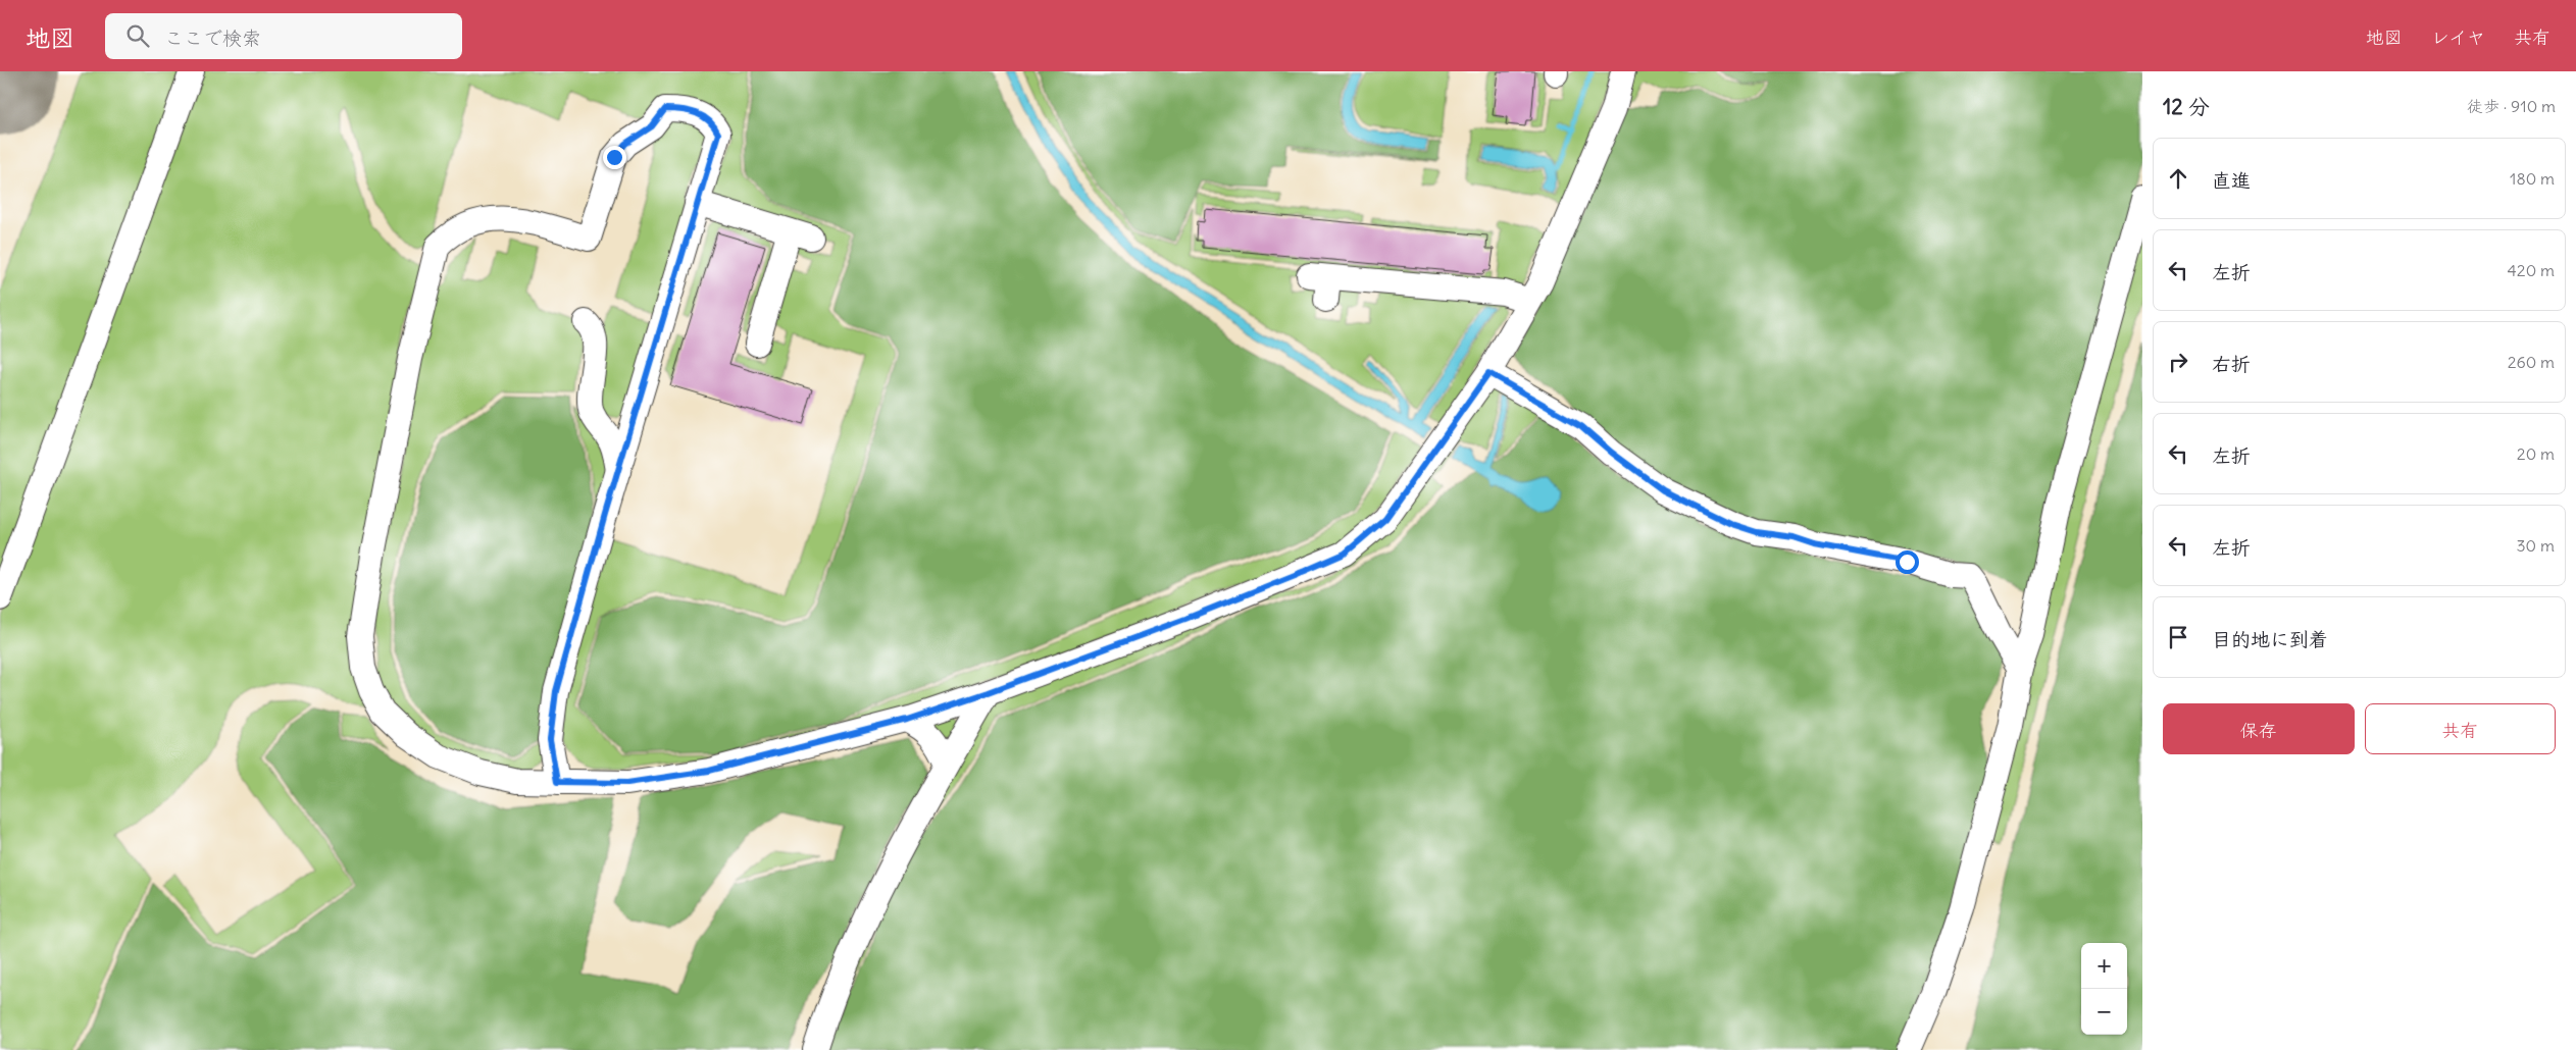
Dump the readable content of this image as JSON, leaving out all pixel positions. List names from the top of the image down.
{
  "page": {
    "header": "地図",
    "search": "ここで検索",
    "nav": ["地図", "レイヤ", "共有"],
    "heading": ["12 分", "徒歩 · 910 m"],
    "list": [
      ["直進", "180 m"],
      ["左折", "420 m"],
      ["右折", "260 m"],
      ["左折", "20 m"],
      ["左折", "30 m"],
      "目的地に到着"
    ],
    "buttons": ["保存", "共有"],
    "map_buttons": ["+", "−"]
  }
}
